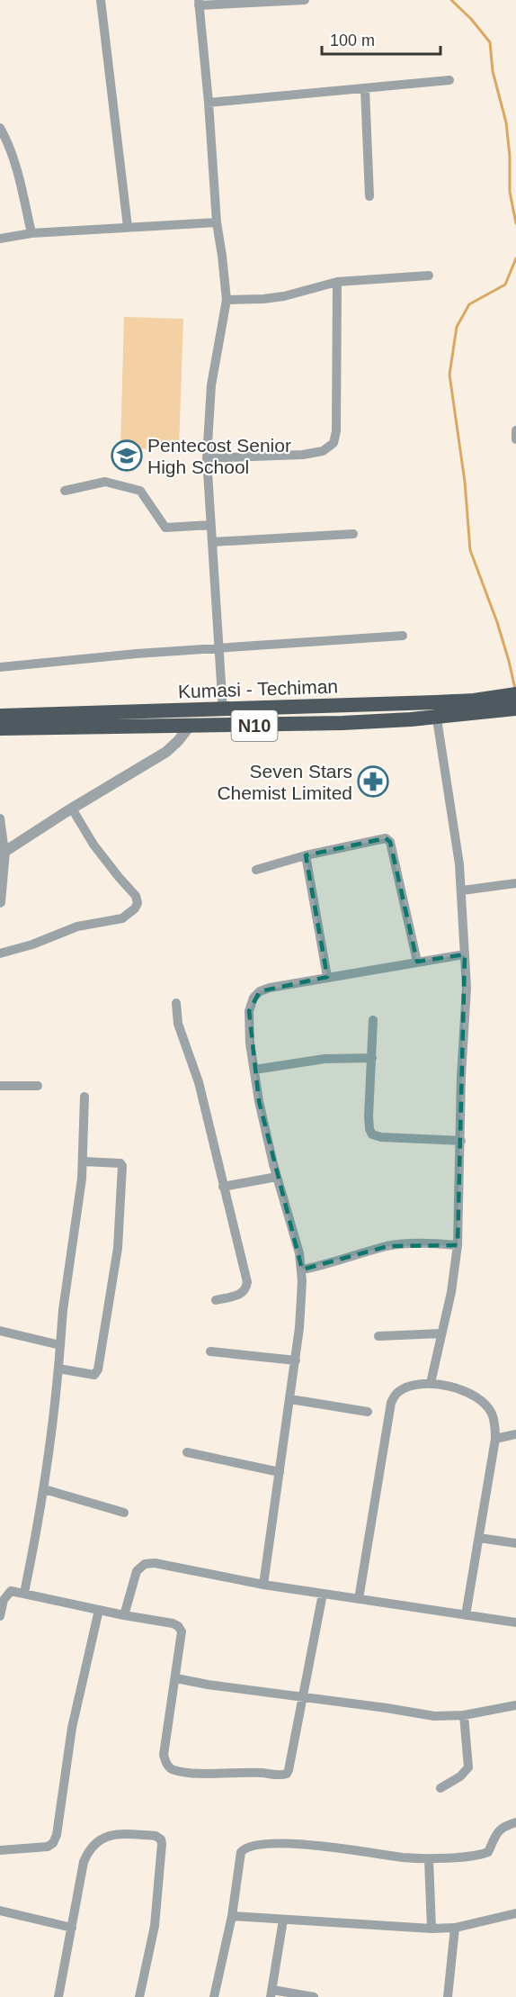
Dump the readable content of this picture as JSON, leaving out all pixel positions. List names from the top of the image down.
{
  "streets": {
    "highway": ["Kumasi - Techiman", "N10"]
  },
  "crossings": [
    ["Kumasi - Techiman", "N10"]
  ],
  "places": {
    "school or university": ["Pentecost Senior High School"],
    "pharmacy": ["Seven Stars Chemist Limited"]
  },
  "scale_bar": "100 m"
}
